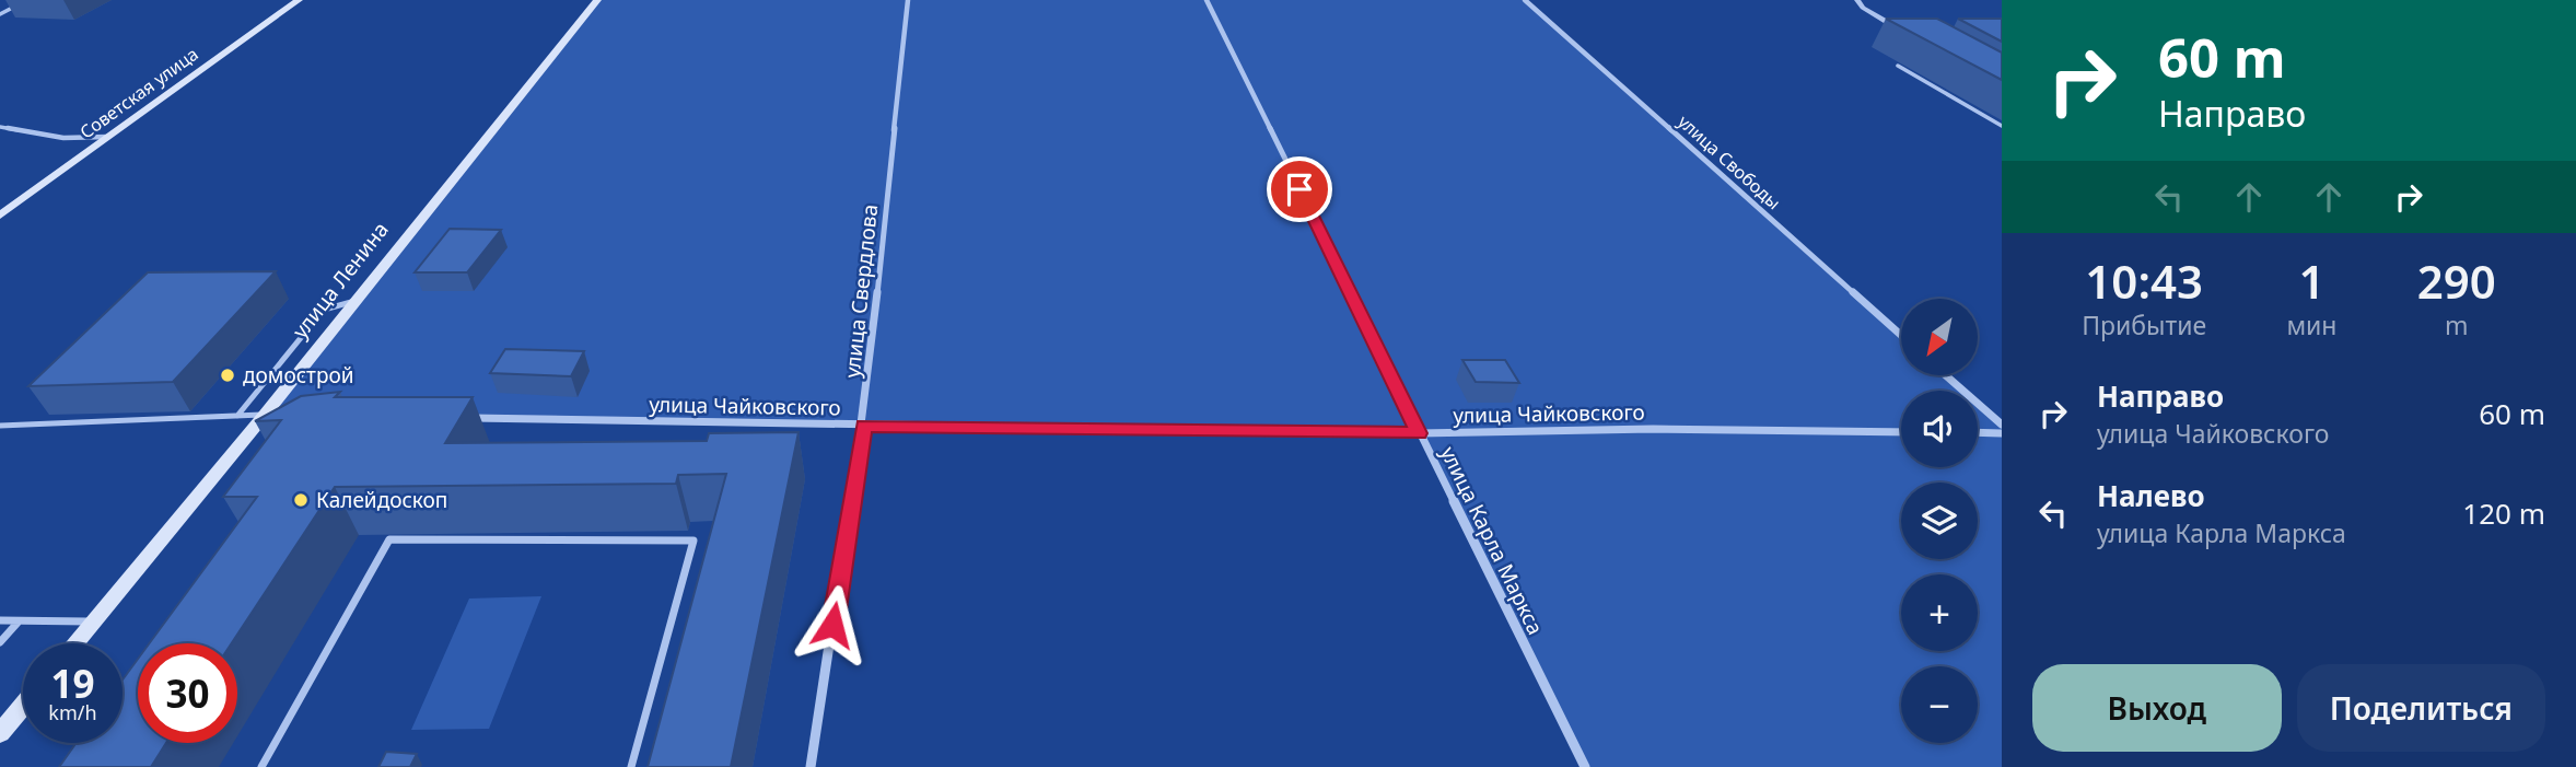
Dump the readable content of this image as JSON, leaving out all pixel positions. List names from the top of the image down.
{
  "streets": {
    "main road": ["Советская улица", "улица Ленина"],
    "street": [
      "улица Свободы",
      "улица Свердлова",
      "улица Чайковского",
      "улица Карла Маркса"
    ]
  },
  "crossings": [
    ["улица Свердлова", "улица Чайковского"],
    ["улица Чайковского", "улица Карла Маркса"]
  ],
  "places": ["домострой", "Калейдоскоп"],
  "north": "bottom left",
  "page": {
    "turn": ["60 m", "Направо"],
    "eta": [
      "10:43",
      "Прибытие",
      "1",
      "мин",
      "290",
      "m"
    ],
    "map_buttons": ["+", "−"],
    "list": [
      {
        "name": "Направо",
        "note": "улица Чайковского",
        "value": "60 m"
      },
      {
        "name": "Налево",
        "note": "улица Карла Маркса",
        "value": "120 m"
      }
    ],
    "speed": "19 km/h",
    "limit": "30",
    "buttons": ["Выход", "Поделиться"]
  }
}
